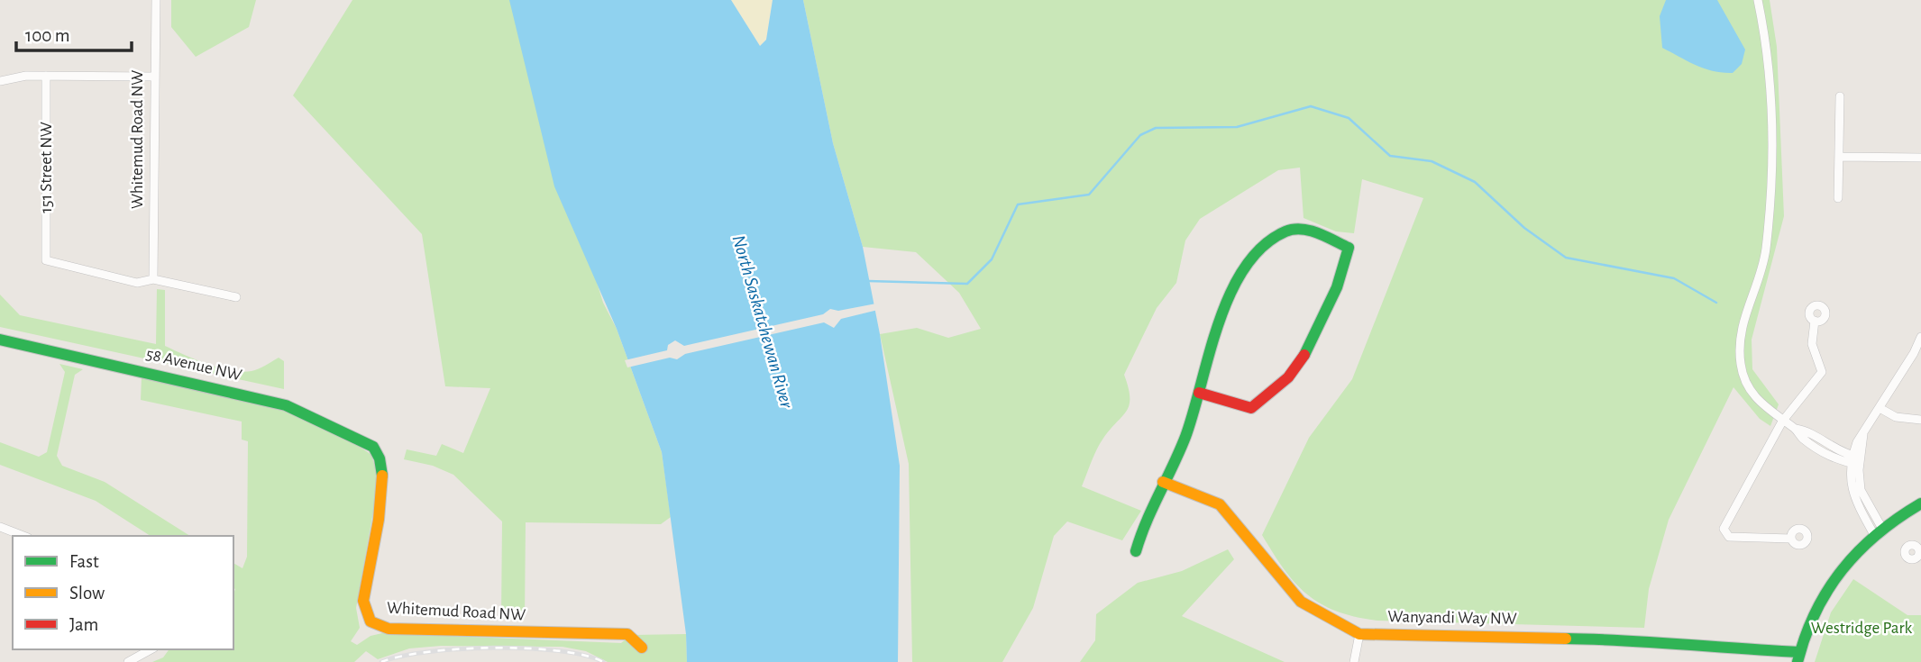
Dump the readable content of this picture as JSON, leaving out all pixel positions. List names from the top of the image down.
{
  "streets": {
    "street": [
      "Whitemud Road NW",
      "151 Street NW",
      "58 Avenue NW",
      "Wanyandi Way NW"
    ]
  },
  "crossings": [
    ["Whitemud Road NW", "151 Street NW"],
    ["Whitemud Road NW", "58 Avenue NW"]
  ],
  "water": ["North Saskatchewan River"],
  "parks": ["Westridge Park"],
  "legend": ["Fast", "Slow", "Jam"],
  "scale_bar": "100 m"
}
